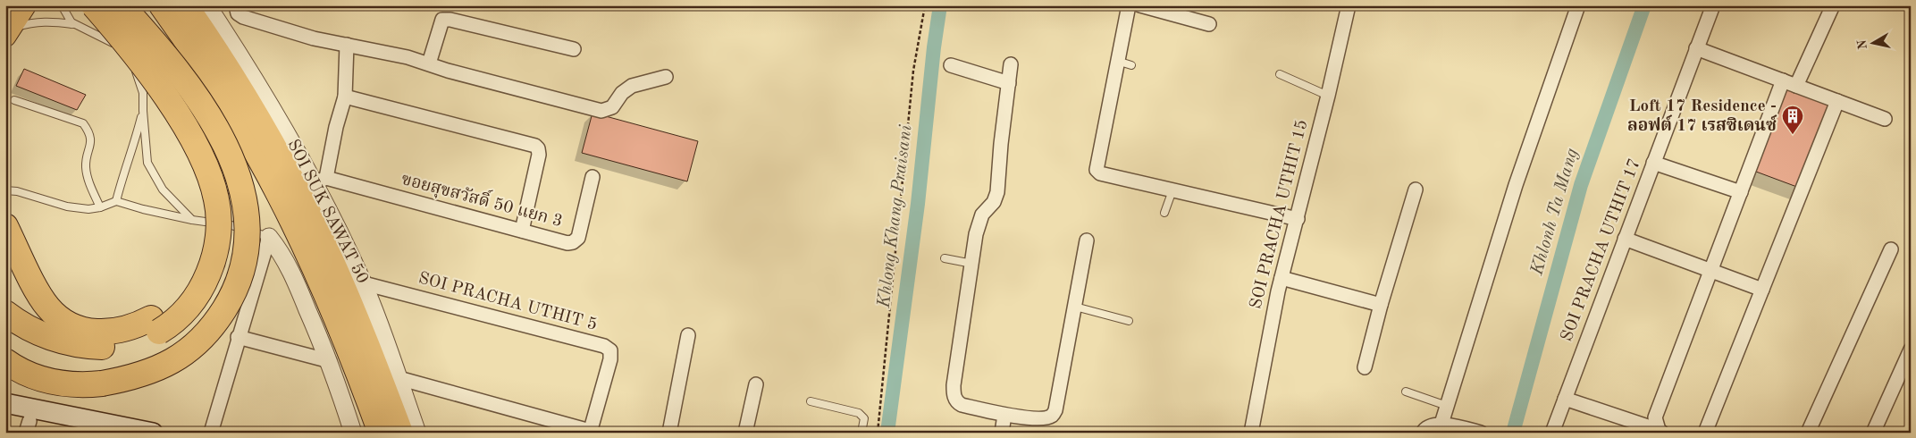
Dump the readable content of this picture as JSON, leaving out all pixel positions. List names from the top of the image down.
{
  "streets": {
    "street": [
      "ฃอยสุขสวัสดิ์ 50 แยก 3",
      "SOI SUK SAWAT 50",
      "SOI PRACHA UTHIT 15",
      "SOI PRACHA UTHIT 17",
      "SOI PRACHA UTHIT 5"
    ]
  },
  "crossings": [
    ["ฃอยสุขสวัสดิ์ 50 แยก 3", "SOI SUK SAWAT 50"],
    ["SOI SUK SAWAT 50", "SOI PRACHA UTHIT 5"]
  ],
  "water": ["Khlonh Ta Mang", "Khlong Khang Praisani"],
  "places": {
    "building": ["Loft 17 Residence - ลอฟต์ 17 เรสซิเดนซ์"]
  },
  "north": "left"
}
